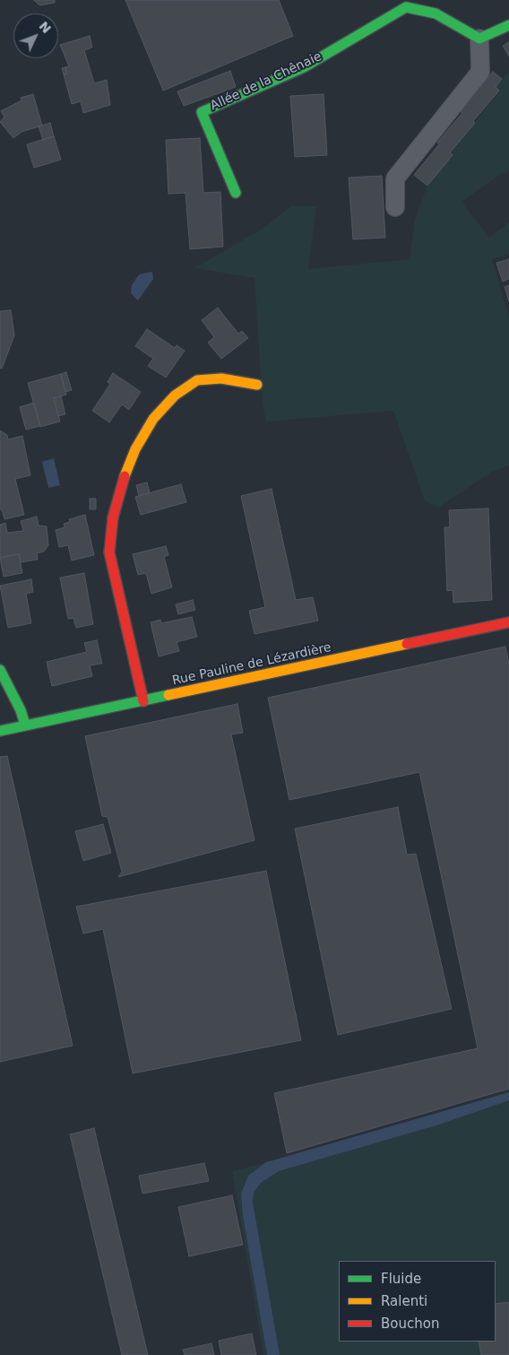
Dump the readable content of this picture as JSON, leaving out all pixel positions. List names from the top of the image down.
{
  "streets": {
    "street": ["Allée de la Chênaie", "Rue Pauline de Lézardière"]
  },
  "legend": ["Fluide", "Ralenti", "Bouchon"],
  "north": "top right"
}
